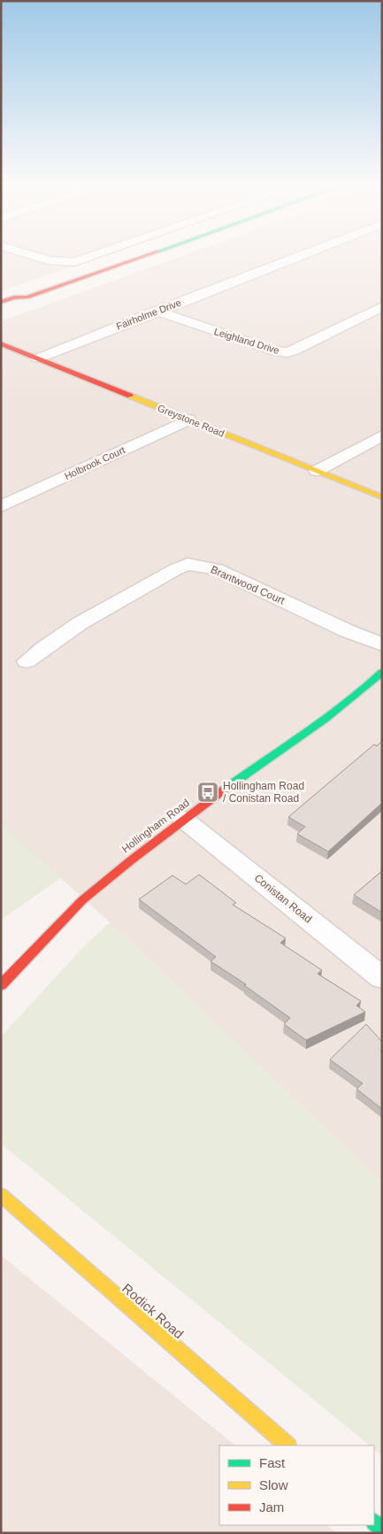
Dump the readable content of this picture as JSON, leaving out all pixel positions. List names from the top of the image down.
{
  "streets": {
    "street": [
      "Fairholme Drive",
      "Leighland Drive",
      "Greystone Road",
      "Holbrook Court",
      "Brantwood Court",
      "Hollingham Road",
      "Conistan Road",
      "Rodick Road"
    ]
  },
  "crossings": [
    ["Fairholme Drive", "Leighland Drive"],
    ["Fairholme Drive", "Greystone Road"],
    ["Greystone Road", "Holbrook Court"],
    ["Hollingham Road", "Conistan Road"]
  ],
  "places": {
    "bus stop": ["Hollingham Road / Conistan Road"]
  },
  "legend": ["Fast", "Slow", "Jam"]
}
